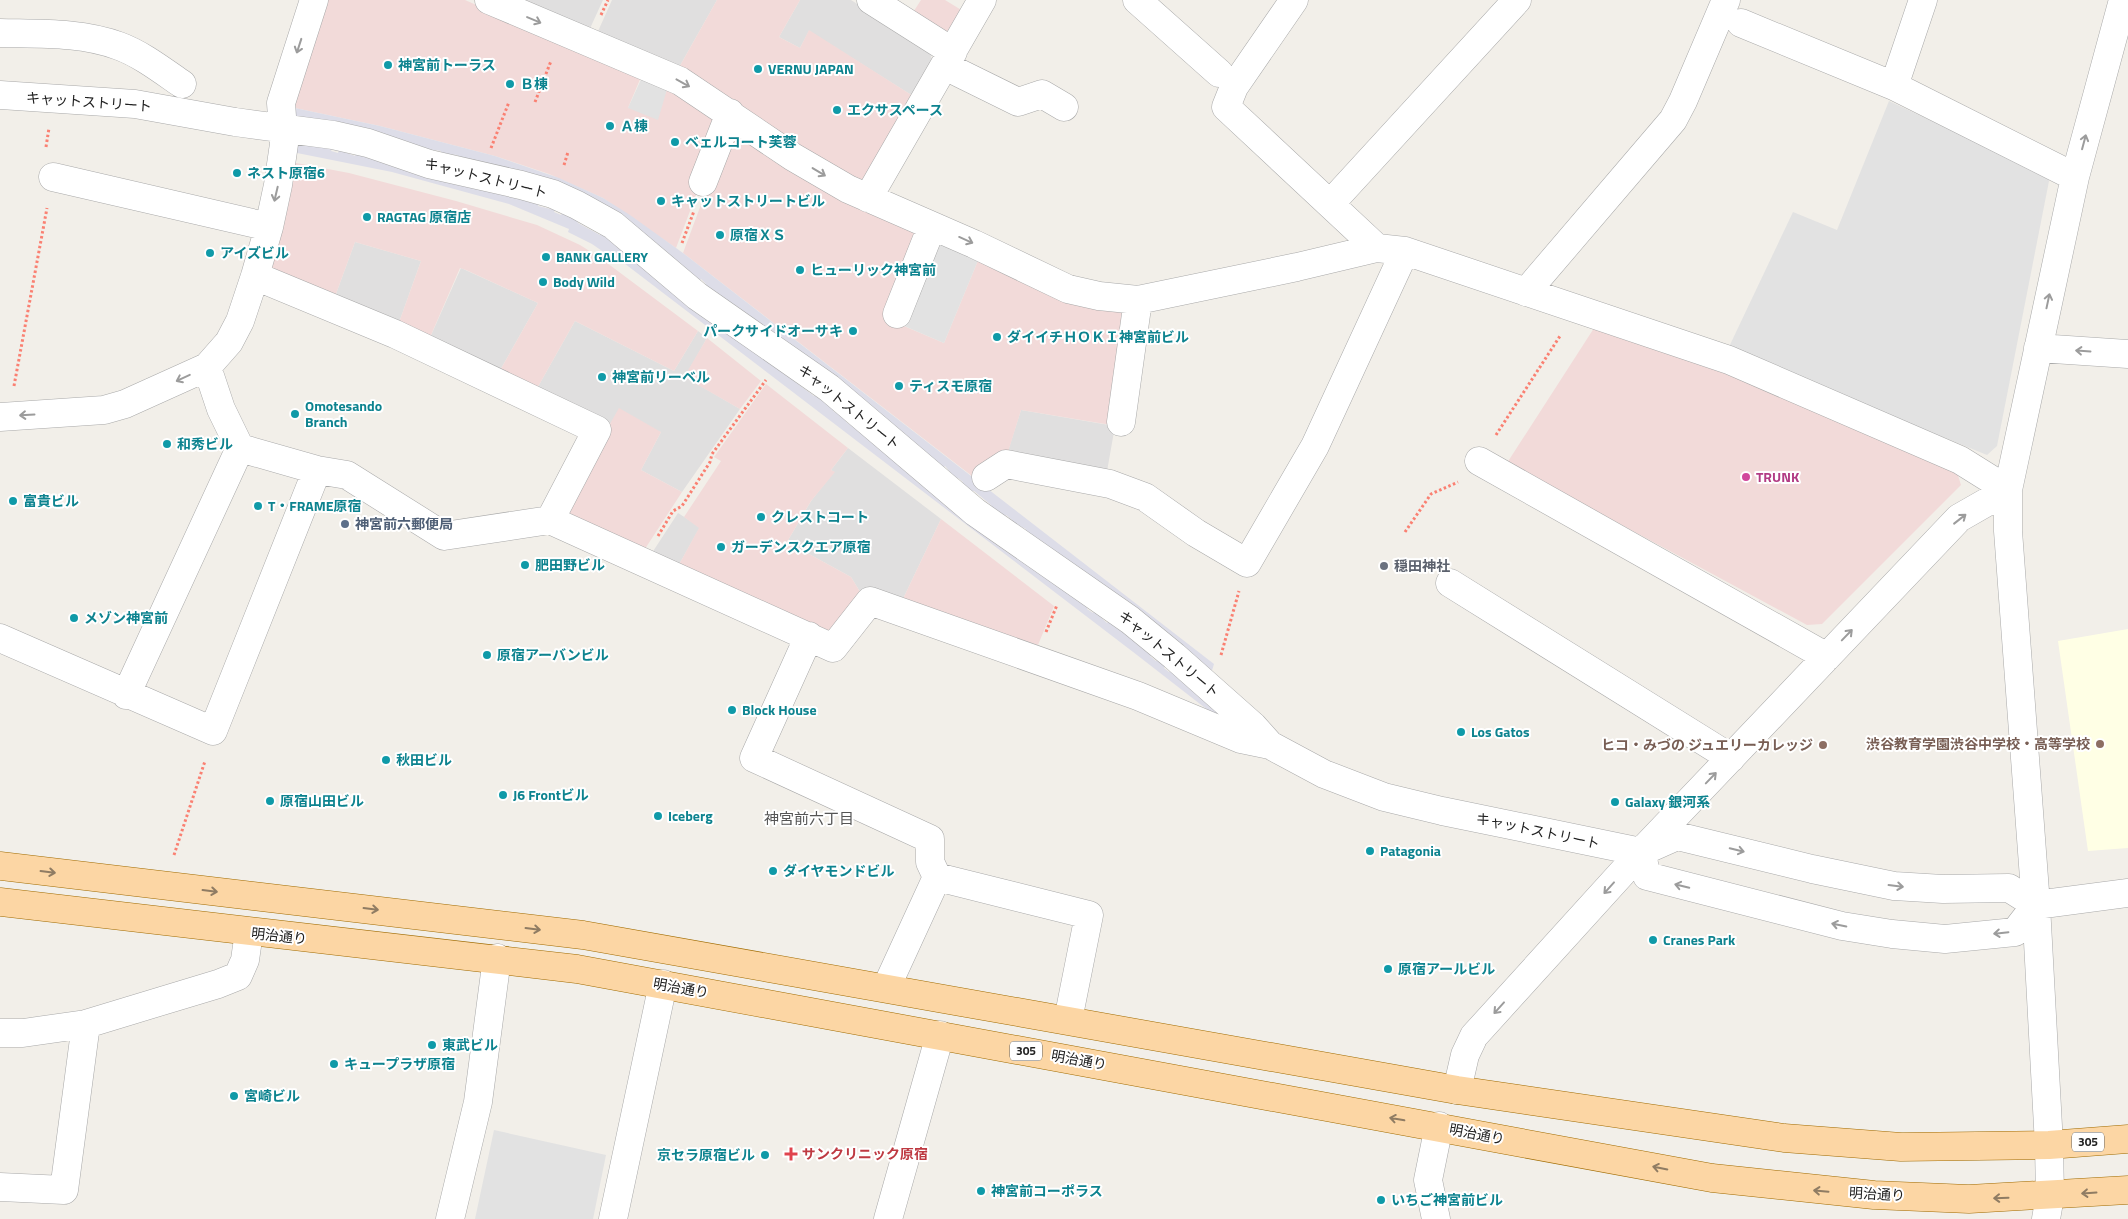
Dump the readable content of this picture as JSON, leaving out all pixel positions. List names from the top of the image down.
{
  "streets": {
    "main road": ["明治通り", "305"],
    "street": ["キャットストリート"]
  },
  "districts": ["神宮前六丁目"],
  "places": {
    "other": [
      "神宮前トーラス",
      "VERNU JAPAN",
      "Ｂ棟",
      "エクサスペース",
      "Ａ棟",
      "ベェルコート芙蓉",
      "ネスト原宿6",
      "キャットストリートビル",
      "RAGTAG 原宿店",
      "原宿ＸＳ",
      "アイズビル",
      "BANK GALLERY",
      "ヒューリック神宮前",
      "Body Wild",
      "パークサイドオーサキ",
      "ダイイチＨＯＫＩ神宮前ビル",
      "神宮前リーベル",
      "ティスモ原宿",
      "Omotesando Branch",
      "和秀ビル",
      "TRUNK",
      "富貴ビル",
      "T・FRAME原宿",
      "クレストコート",
      "神宮前六郵便局",
      "ガーデンスクエア原宿",
      "肥田野ビル",
      "穏田神社",
      "メゾン神宮前",
      "原宿アーバンビル",
      "Block House",
      "Los Gatos",
      "渋谷教育学園渋谷中学校・高等学校",
      "ヒコ・みづの ジュエリーカレッジ",
      "秋田ビル",
      "J6 Frontビル",
      "原宿山田ビル",
      "Galaxy 銀河系",
      "Iceberg",
      "Patagonia",
      "ダイヤモンドビル",
      "Cranes Park",
      "原宿アールビル",
      "東武ビル",
      "キュープラザ原宿",
      "宮崎ビル",
      "京セラ原宿ビル",
      "神宮前コーポラス",
      "いちご神宮前ビル"
    ],
    "health": ["サンクリニック原宿"]
  }
}
